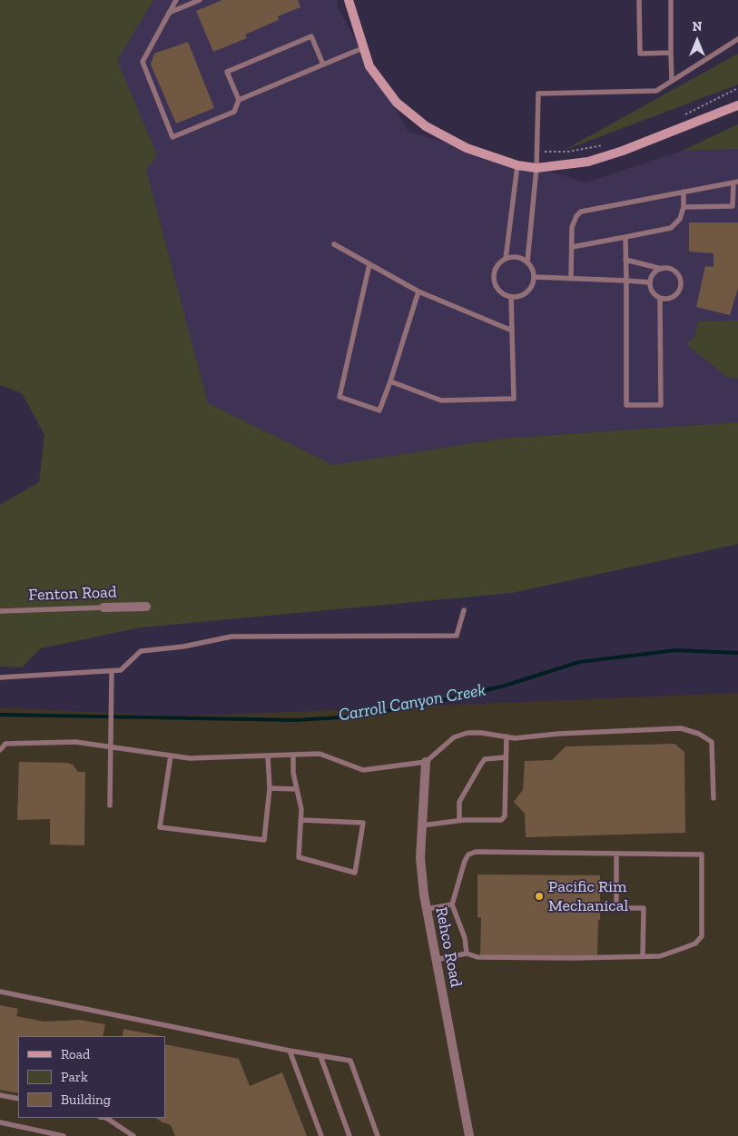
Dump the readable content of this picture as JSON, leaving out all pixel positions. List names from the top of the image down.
{
  "streets": {
    "street": ["Fenton Road", "Rehco Road"]
  },
  "water": ["Carroll Canyon Creek"],
  "places": ["Pacific Rim Mechanical"],
  "legend": ["Road", "Park", "Building"],
  "north": "top"
}
